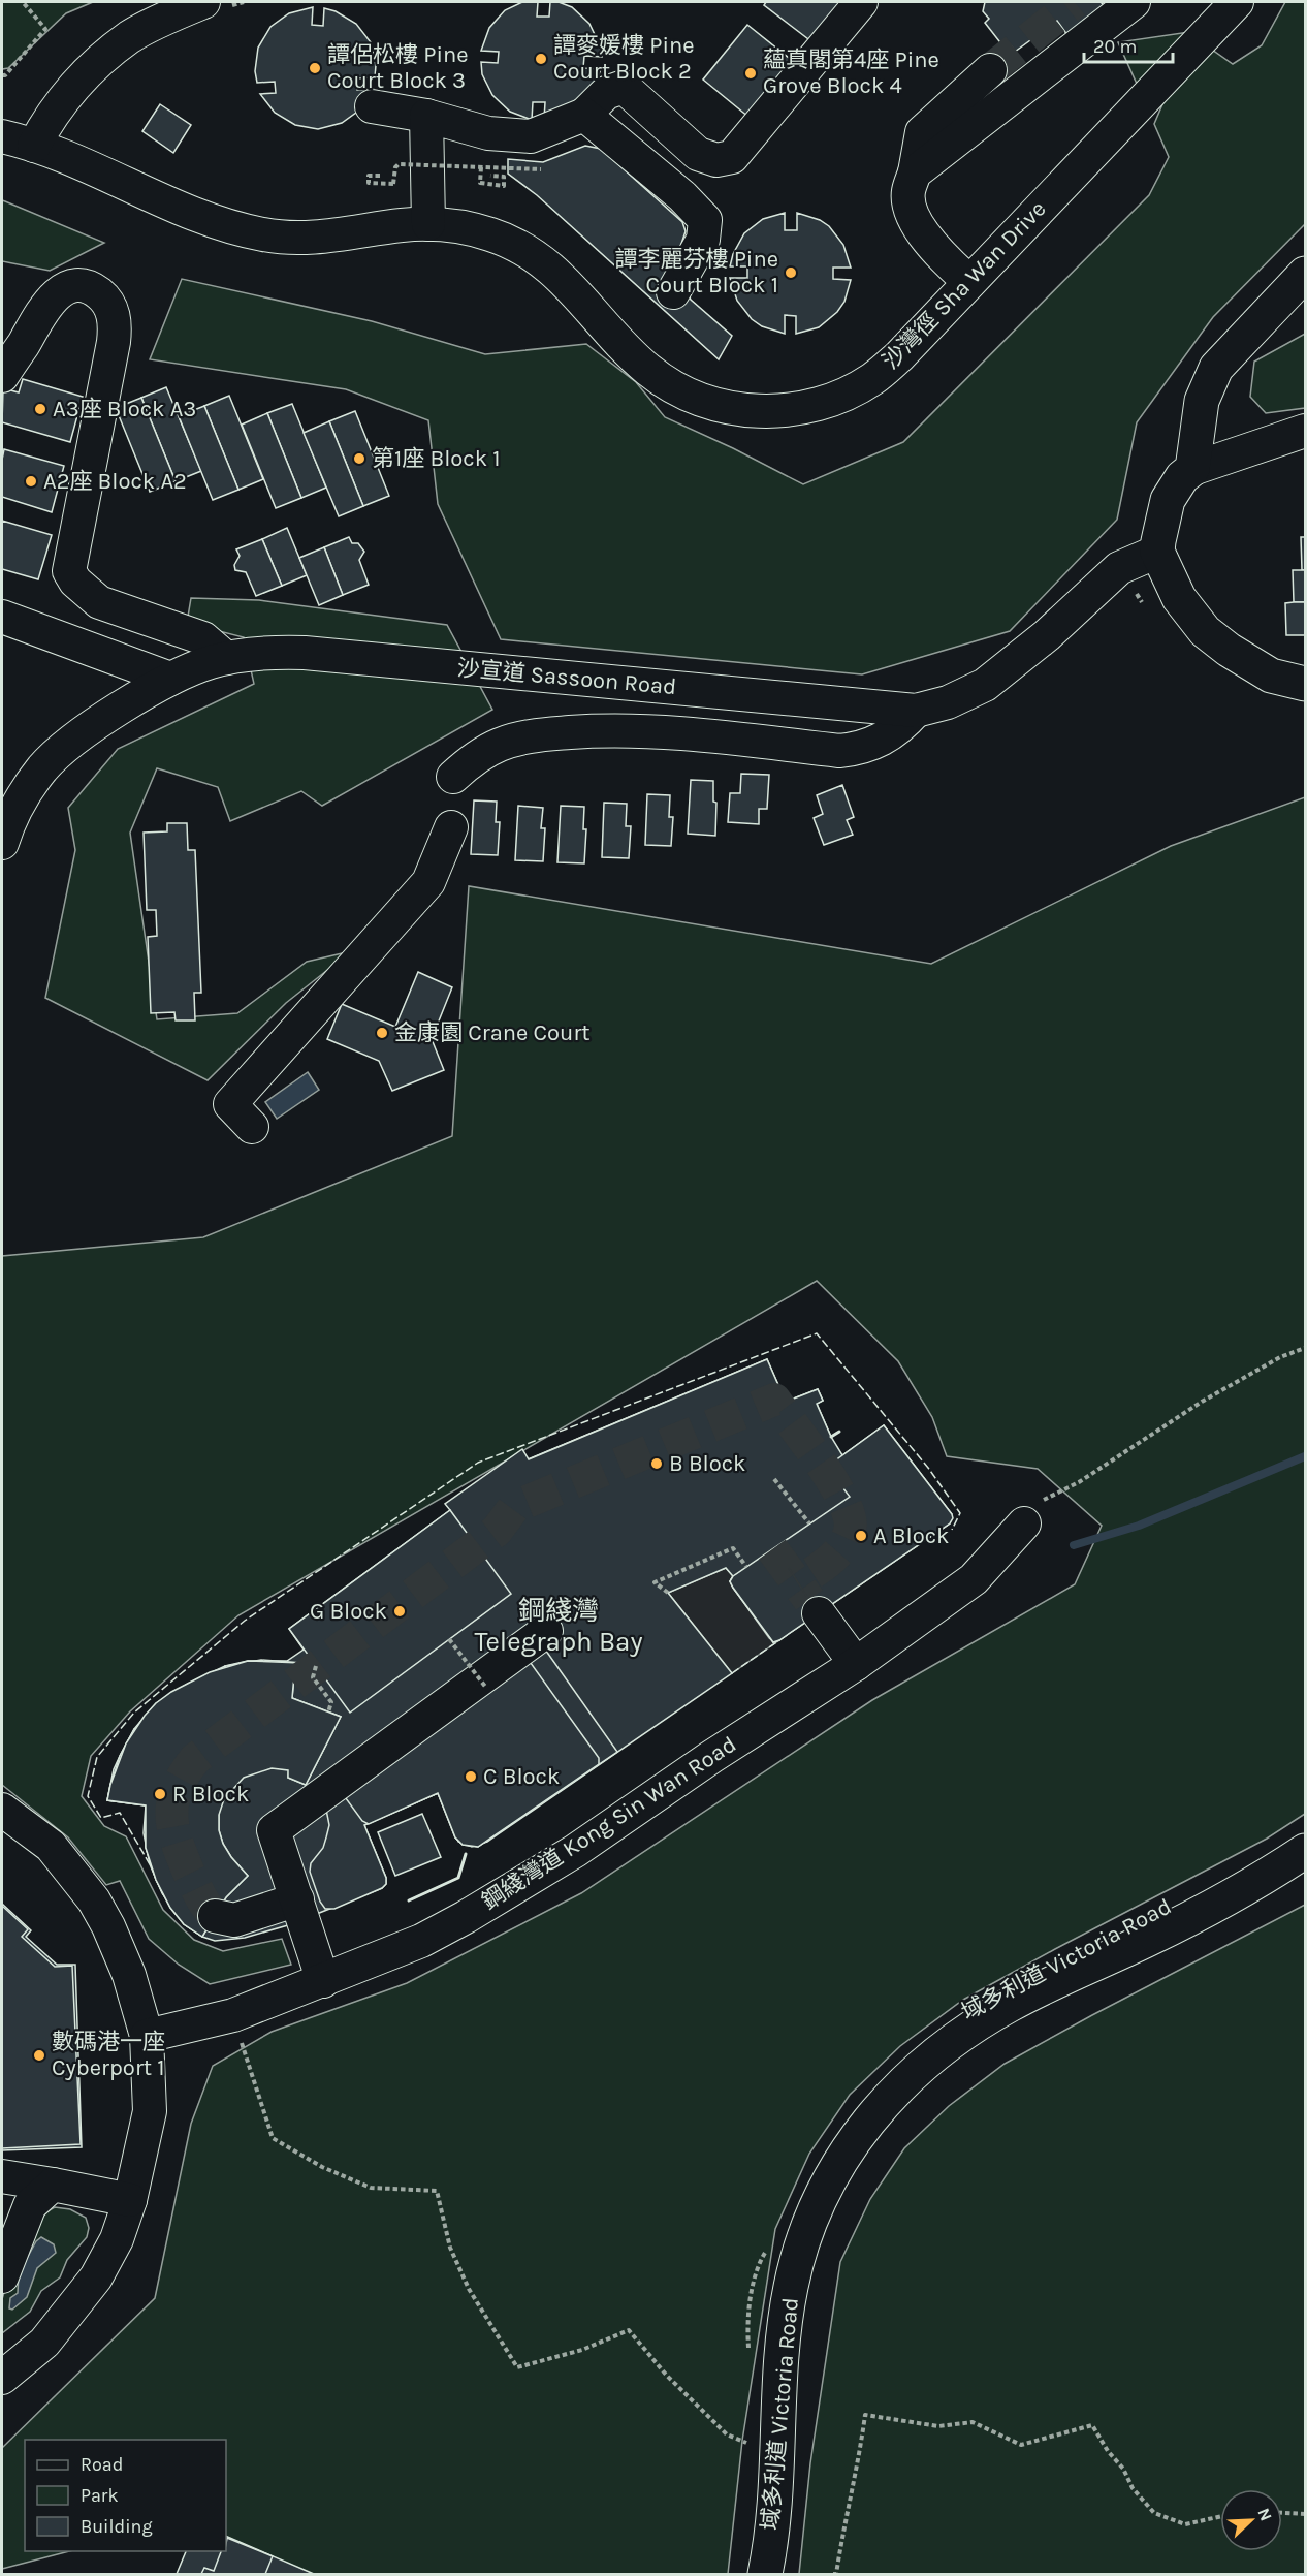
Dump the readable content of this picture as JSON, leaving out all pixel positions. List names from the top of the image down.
{
  "streets": {
    "main road": ["域多利道 Victoria Road"],
    "street": ["沙灣徑 Sha Wan Drive", "沙宣道 Sassoon Road", "鋼綫灣道 Kong Sin Wan Road"]
  },
  "districts": ["鋼綫灣 Telegraph Bay"],
  "places": [
    "譚麥媛樓 Pine Court Block 2",
    "譚侶松樓 Pine Court Block 3",
    "蘊真閣第4座 Pine Grove Block 4",
    "譚李麗芬樓 Pine Court Block 1",
    "A3座 Block A3",
    "第1座 Block 1",
    "A2座 Block A2",
    "金康園 Crane Court",
    "B Block",
    "A Block",
    "G Block",
    "C Block",
    "R Block",
    "數碼港一座 Cyberport 1"
  ],
  "legend": ["Road", "Park", "Building"],
  "scale_bar": "20 m",
  "north": "top right"
}
